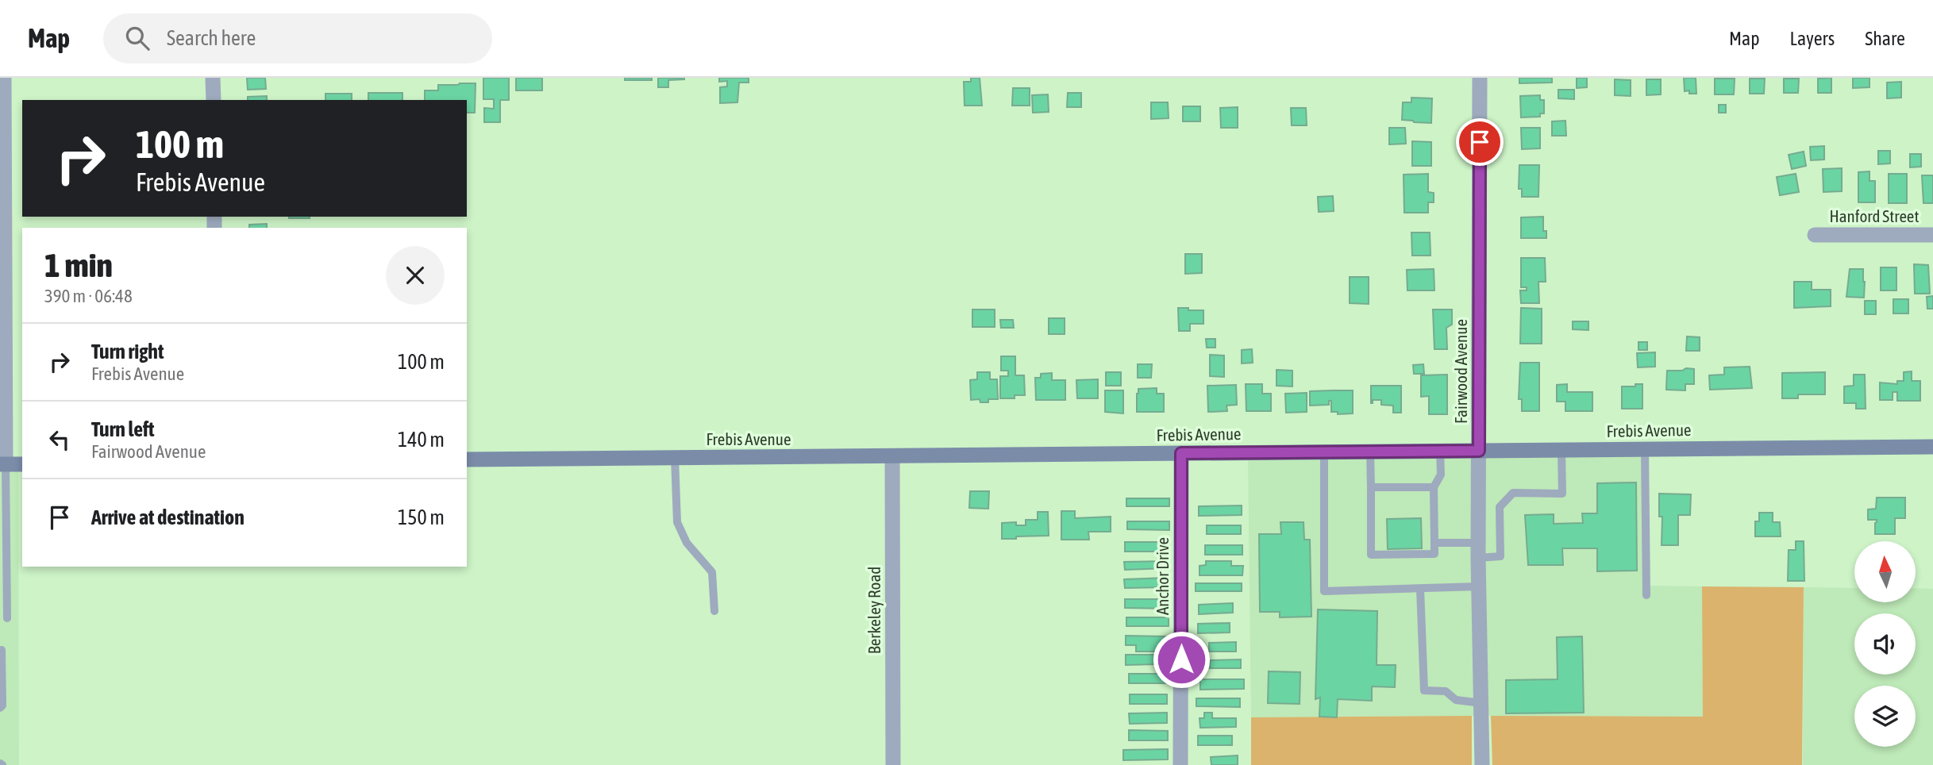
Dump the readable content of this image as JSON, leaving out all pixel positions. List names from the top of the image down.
{
  "streets": {
    "main road": ["Frebis Avenue"],
    "street": [
      "Hanford Street",
      "Fairwood Avenue",
      "Anchor Drive",
      "Berkeley Road"
    ]
  },
  "crossings": [
    ["Fairwood Avenue", "Frebis Avenue"],
    ["Frebis Avenue", "Anchor Drive"],
    ["Frebis Avenue", "Berkeley Road"]
  ],
  "north": "top",
  "page": {
    "header": "Map",
    "search": "Search here",
    "nav": ["Map", "Layers", "Share"],
    "turn": ["100 m", "Frebis Avenue"],
    "heading": ["1 min", "390 m · 06:48"],
    "list": [
      {
        "name": "Turn right",
        "note": "Frebis Avenue",
        "value": "100 m"
      },
      {
        "name": "Turn left",
        "note": "Fairwood Avenue",
        "value": "140 m"
      },
      {
        "name": "Arrive at destination",
        "value": "150 m"
      }
    ]
  }
}
